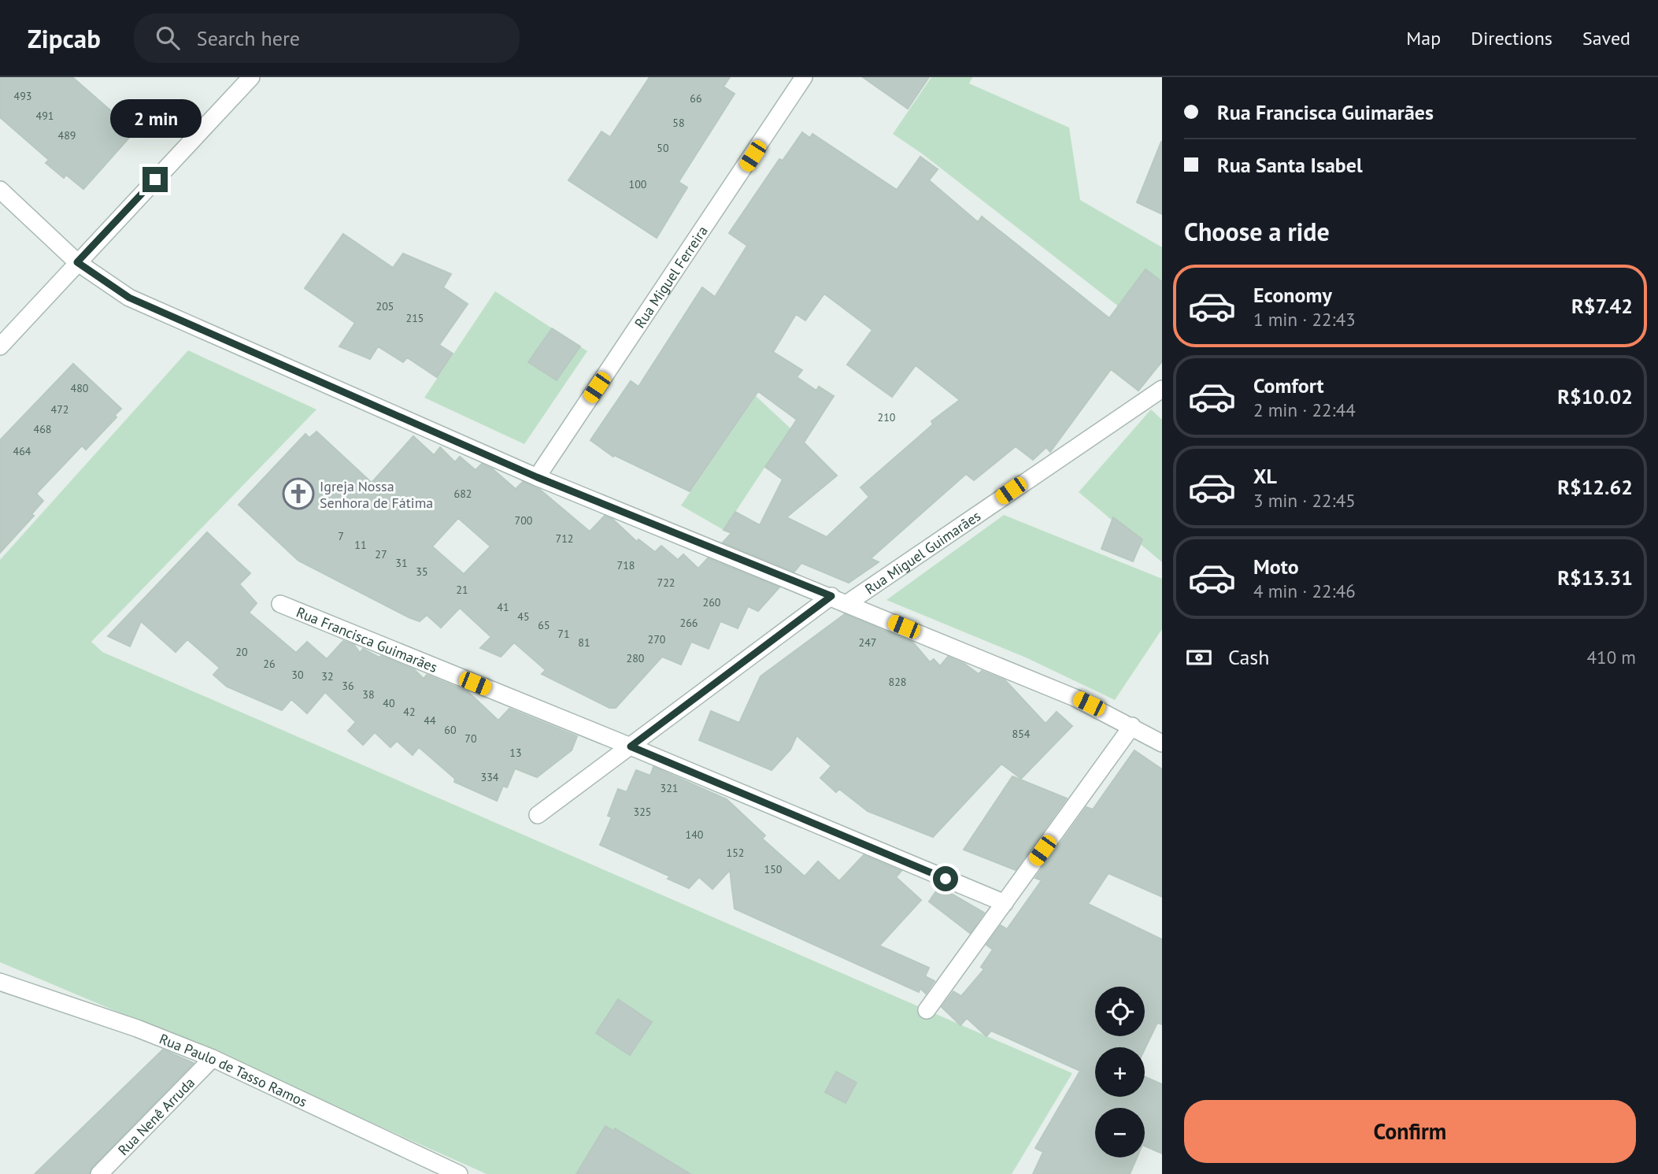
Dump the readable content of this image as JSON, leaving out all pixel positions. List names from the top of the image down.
{
  "streets": {
    "street": [
      "Rua Miguel Ferreira",
      "Rua Miguel Guimarães",
      "Rua Francisca Guimarães",
      "Rua Paulo de Tasso Ramos",
      "Rua Nenê Arruda"
    ]
  },
  "crossings": [
    ["Rua Miguel Guimarães", "Rua Francisca Guimarães"],
    ["Rua Paulo de Tasso Ramos", "Rua Nenê Arruda"]
  ],
  "places": {
    "church": ["Igreja Nossa Senhora de Fátima"]
  },
  "house_numbers": [
    "493",
    "66",
    "491",
    "58",
    "489",
    "50",
    "100",
    "205",
    "215",
    "480",
    "472",
    "210",
    "468",
    "464",
    "682",
    "700",
    "7",
    "712",
    "11",
    "27",
    "31",
    "718",
    "35",
    "722",
    "21",
    "260",
    "41",
    "45",
    "266",
    "65",
    "71",
    "270",
    "81",
    "247",
    "20",
    "280",
    "26",
    "30",
    "32",
    "828",
    "36",
    "38",
    "40",
    "42",
    "44",
    "60",
    "854",
    "70",
    "13",
    "334",
    "321",
    "325",
    "140",
    "152",
    "150"
  ],
  "page": {
    "header": "Zipcab",
    "search": "Search here",
    "nav": ["Map", "Directions", "Saved"],
    "banner": ["Rua Francisca Guimarães", "Rua Santa Isabel"],
    "bubble": "2 min",
    "heading": "Choose a ride",
    "list": [
      {
        "name": "Economy",
        "note": "1 min · 22:43",
        "value": "R$7.42"
      },
      {
        "name": "Comfort",
        "note": "2 min · 22:44",
        "value": "R$10.02"
      },
      {
        "name": "XL",
        "note": "3 min · 22:45",
        "value": "R$12.62"
      },
      {
        "name": "Moto",
        "note": "4 min · 22:46",
        "value": "R$13.31"
      }
    ],
    "pay": ["Cash", "410 m"],
    "map_buttons": ["+", "−"],
    "buttons": "Confirm"
  }
}
